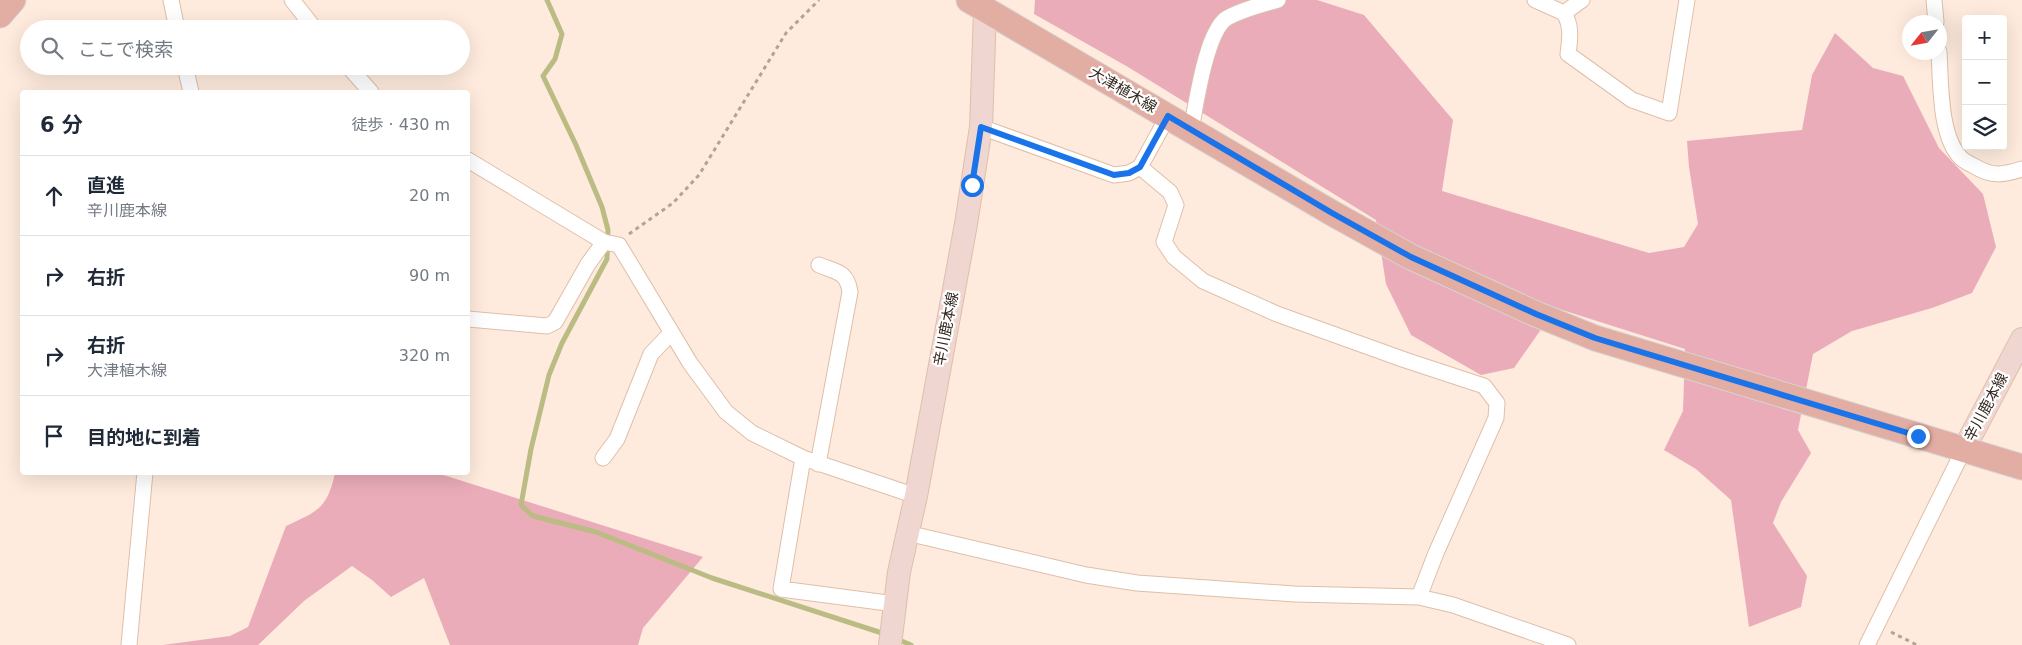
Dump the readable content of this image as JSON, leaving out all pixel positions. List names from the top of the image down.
{
  "streets": {
    "main road": ["大津植木線", "辛川鹿本線"]
  },
  "crossings": [
    ["大津植木線", "辛川鹿本線"]
  ],
  "north": "bottom left",
  "page": {
    "map_buttons": ["+", "−"],
    "search": "ここで検索",
    "heading": ["6 分", "徒歩 · 430 m"],
    "list": [
      ["直進", "辛川鹿本線", "20 m"],
      ["右折", "90 m"],
      ["右折", "大津植木線", "320 m"],
      "目的地に到着"
    ]
  }
}
